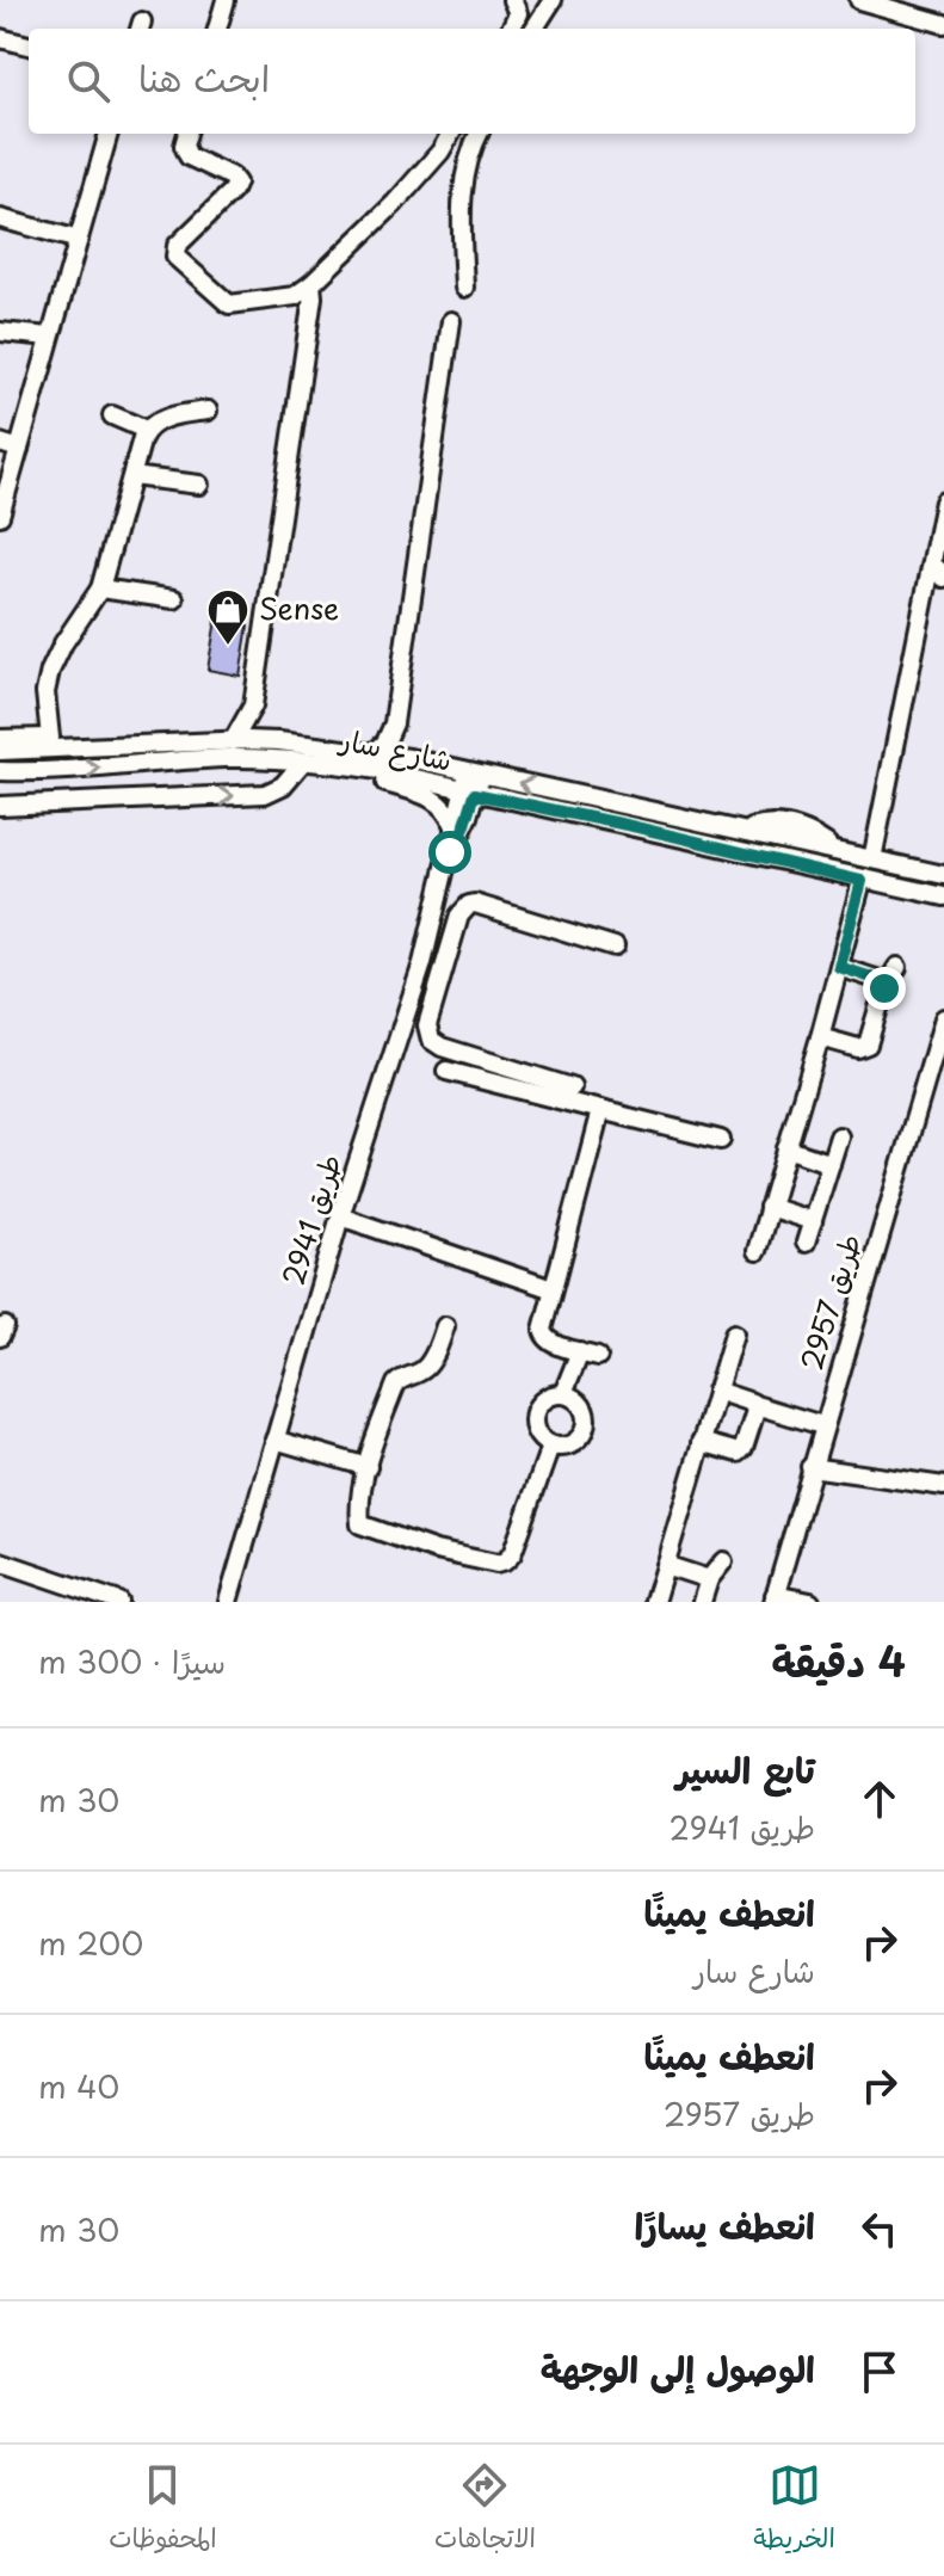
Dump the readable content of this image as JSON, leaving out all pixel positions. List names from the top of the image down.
{
  "streets": {
    "street": ["شارع سار", "طريق 2941", "طريق 2957"]
  },
  "crossings": [
    ["شارع سار", "طريق 2941"]
  ],
  "places": {
    "shop": ["Sense"]
  },
  "page": {
    "search": "ابحث هنا",
    "heading": ["4 دقيقة", "سيرًا · 300 m"],
    "list": [
      ["تابع السير", "طريق 2941", "30 m"],
      ["انعطف يمينًا", "شارع سار", "200 m"],
      ["انعطف يمينًا", "طريق 2957", "40 m"],
      ["انعطف يسارًا", "30 m"],
      "الوصول إلى الوجهة"
    ],
    "nav": ["الخريطة", "الاتجاهات", "المحفوظات"]
  }
}
